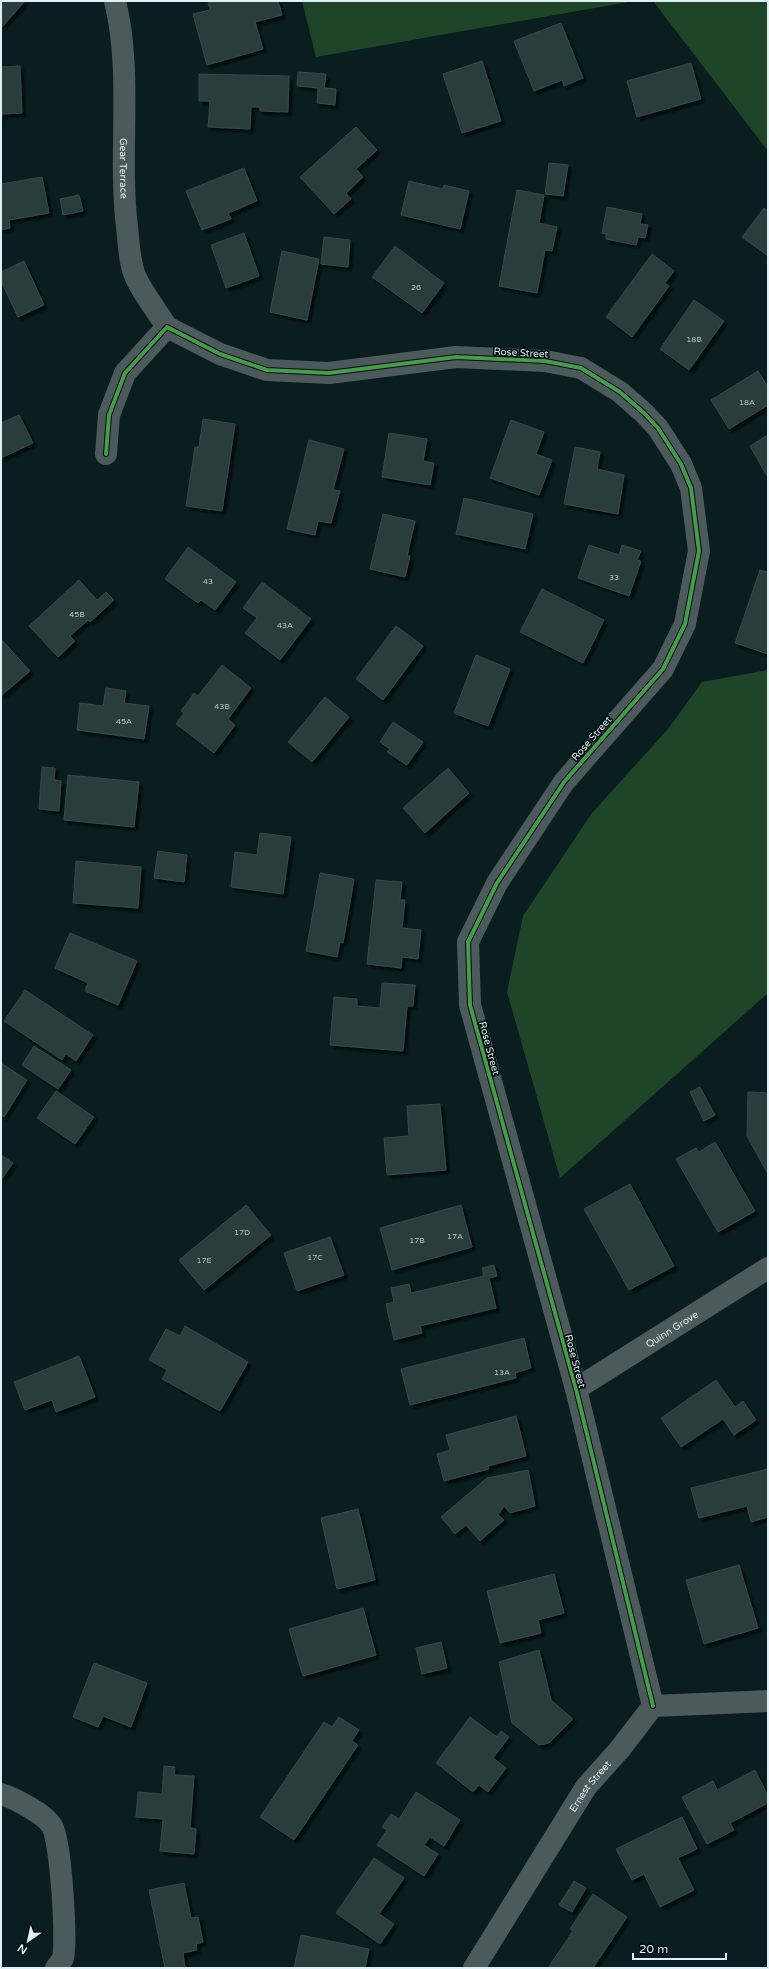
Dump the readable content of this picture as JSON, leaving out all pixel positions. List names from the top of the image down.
{
  "streets": {
    "street": [
      "Gear Terrace",
      "Rose Street",
      "Quinn Grove",
      "Ernest Street"
    ]
  },
  "crossings": [
    ["Gear Terrace", "Rose Street"],
    ["Rose Street", "Quinn Grove"],
    ["Rose Street", "Ernest Street"]
  ],
  "house_numbers": [
    "26",
    "18B",
    "18A",
    "33",
    "43",
    "45B",
    "43A",
    "43B",
    "45A",
    "17D",
    "17A",
    "17B",
    "17C",
    "17E",
    "13A"
  ],
  "scale_bar": "20 m",
  "north": "bottom left"
}
